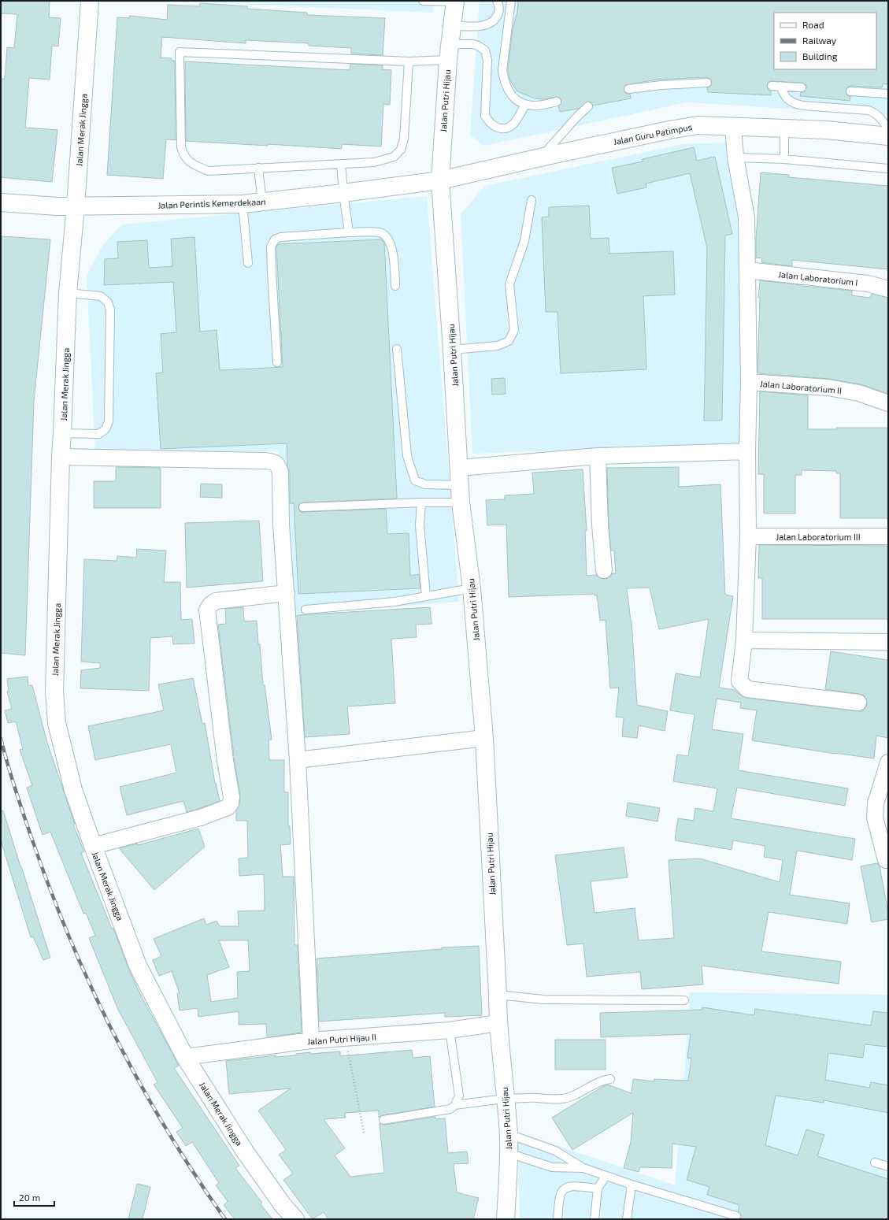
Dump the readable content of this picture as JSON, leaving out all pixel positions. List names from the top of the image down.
{
  "streets": {
    "main road": [
      "Jalan Putri Hijau",
      "Jalan Merak Jingga",
      "Jalan Guru Patimpus",
      "Jalan Perintis Kemerdekaan"
    ],
    "street": [
      "Jalan Laboratorium I",
      "Jalan Laboratorium II",
      "Jalan Laboratorium III",
      "Jalan Putri Hijau II"
    ]
  },
  "crossings": [
    ["Jalan Putri Hijau", "Jalan Guru Patimpus"],
    ["Jalan Putri Hijau", "Jalan Perintis Kemerdekaan"],
    ["Jalan Putri Hijau", "Jalan Putri Hijau II"],
    ["Jalan Merak Jingga", "Jalan Perintis Kemerdekaan"],
    ["Jalan Merak Jingga", "Jalan Putri Hijau II"],
    ["Jalan Guru Patimpus", "Jalan Perintis Kemerdekaan"]
  ],
  "legend": ["Road", "Railway", "Building"],
  "scale_bar": "20 m"
}
